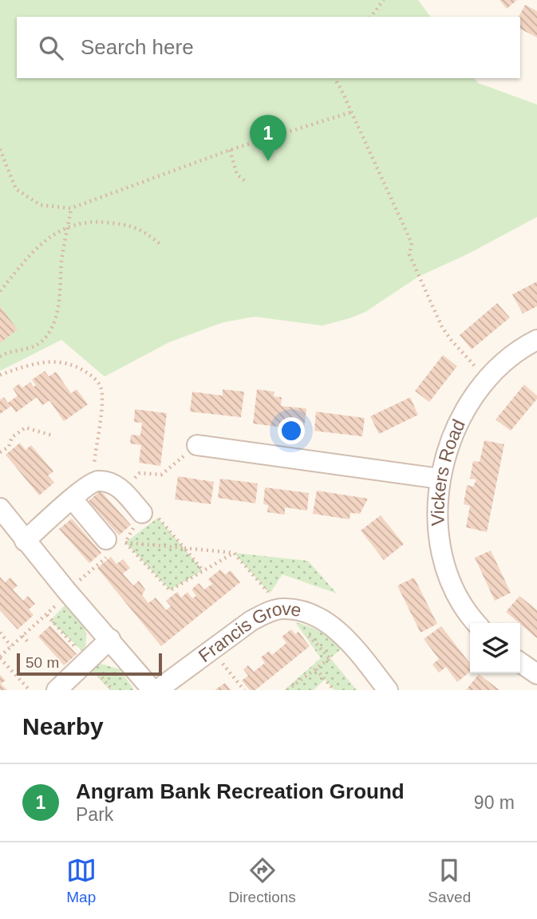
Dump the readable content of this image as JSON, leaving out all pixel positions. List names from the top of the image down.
{
  "streets": {
    "street": ["Vickers Road", "Francis Grove"]
  },
  "scale_bar": "50 m",
  "page": {
    "search": "Search here",
    "pins": "1",
    "scale": "50 m",
    "heading": "Nearby",
    "list": [
      {
        "mark": "1",
        "name": "Angram Bank Recreation Ground",
        "note": "Park",
        "value": "90 m"
      }
    ],
    "nav": ["Map", "Directions", "Saved"]
  }
}
